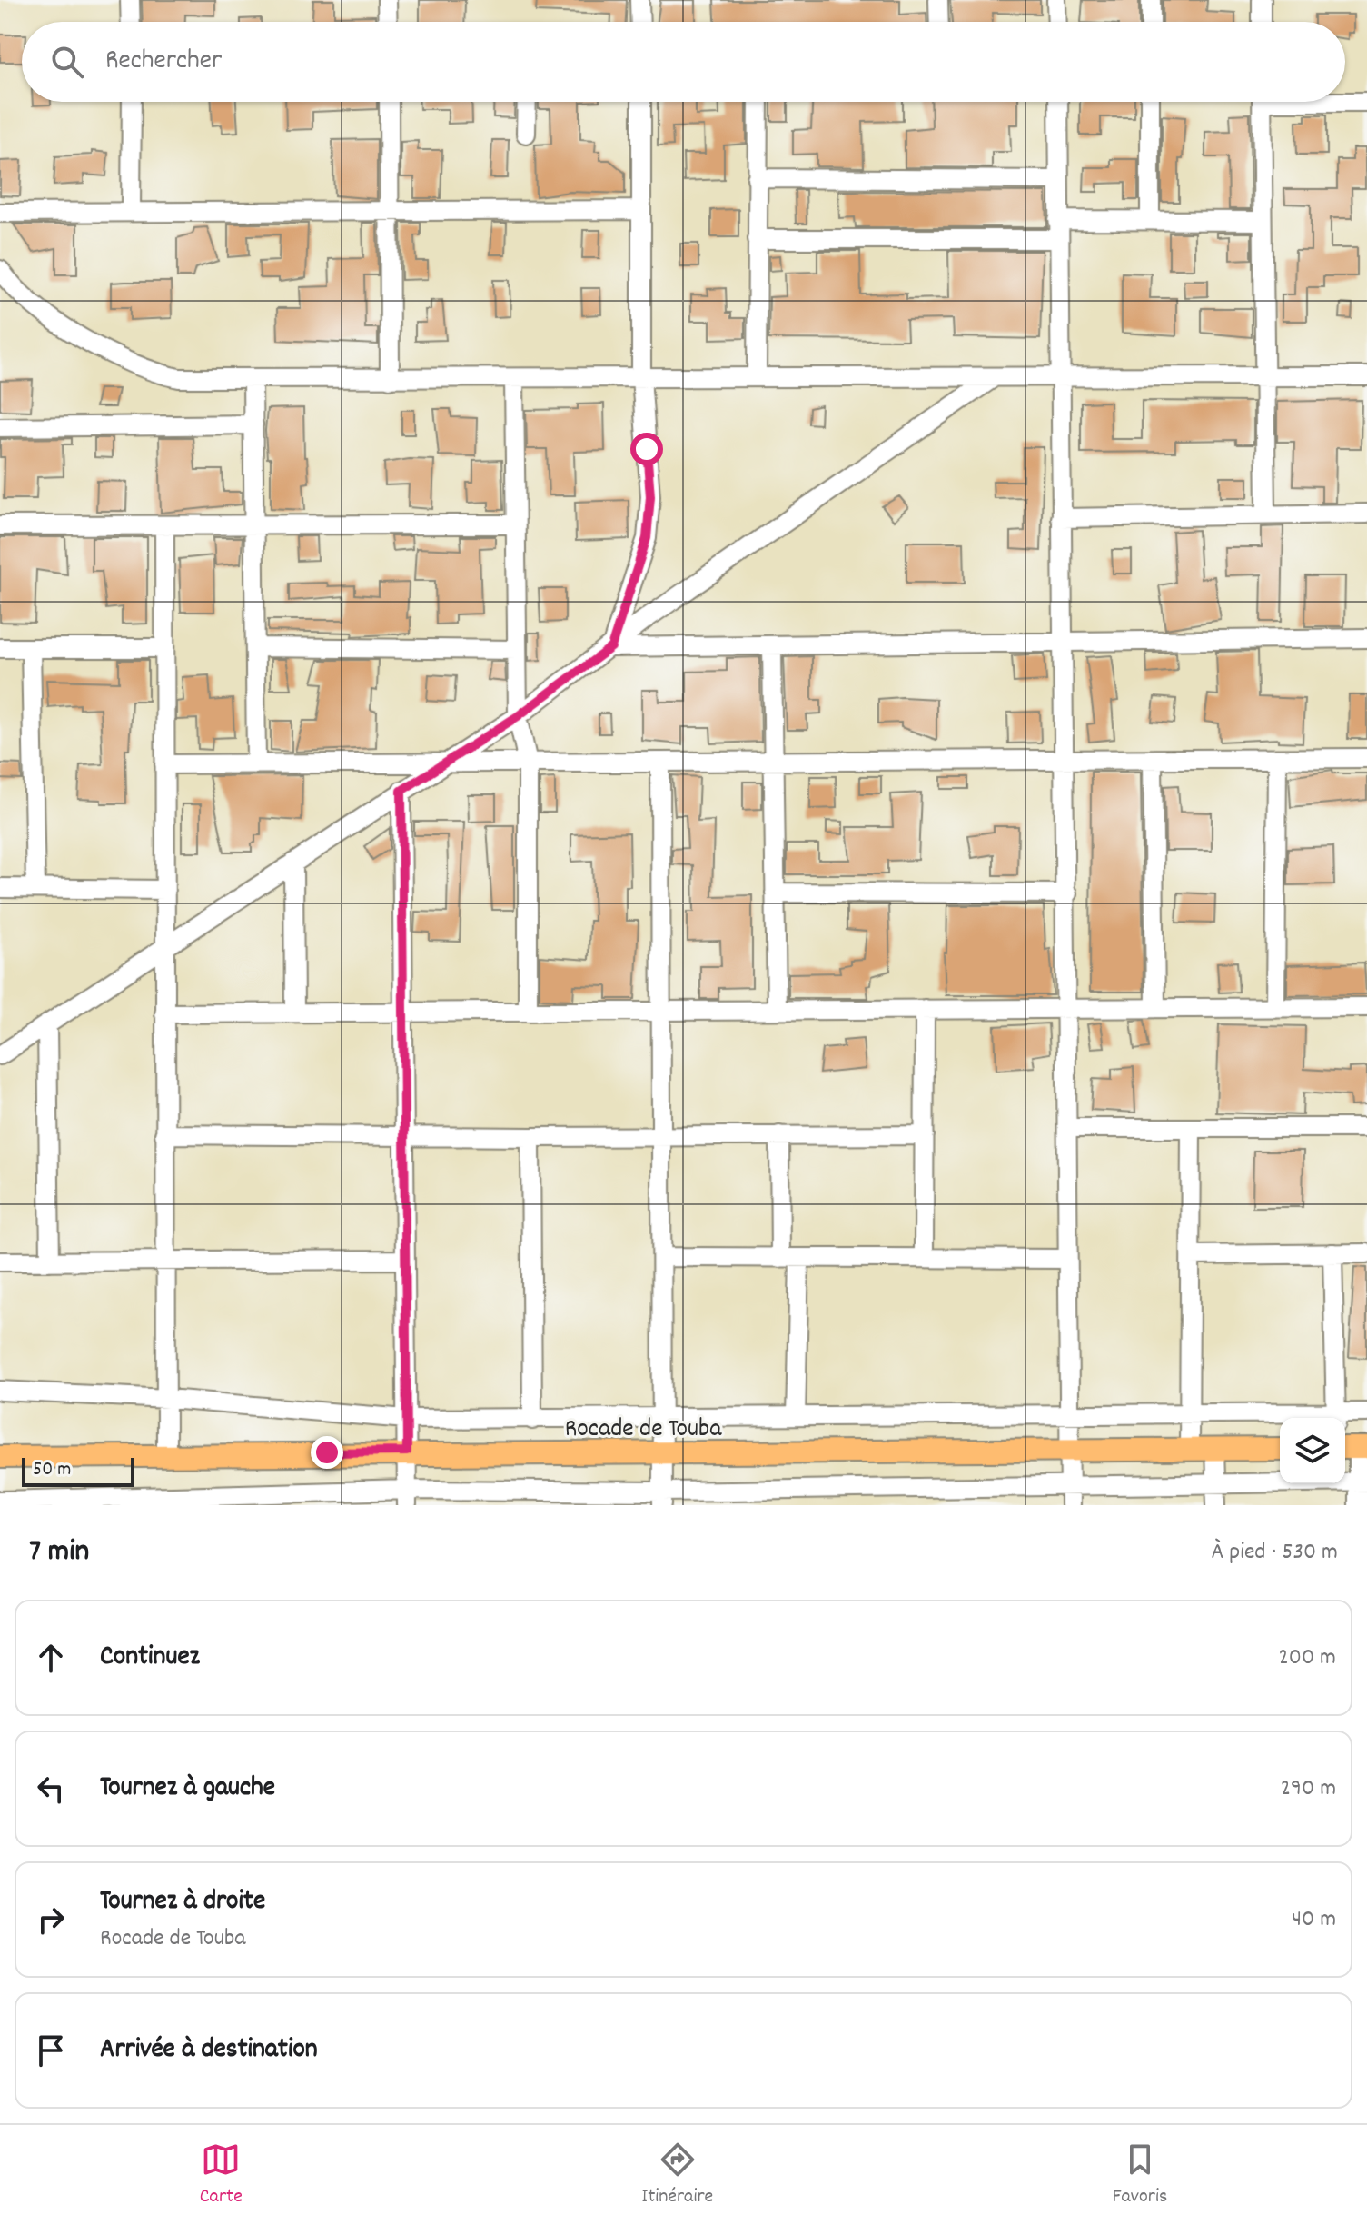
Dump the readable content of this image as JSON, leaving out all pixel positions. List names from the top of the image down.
{
  "streets": {
    "main road": ["Rocade de Touba"]
  },
  "scale_bar": "50 m",
  "page": {
    "search": "Rechercher",
    "scale": "50 m",
    "heading": ["7 min", "À pied · 530 m"],
    "list": [
      ["Continuez", "200 m"],
      ["Tournez à gauche", "290 m"],
      ["Tournez à droite", "Rocade de Touba", "40 m"],
      "Arrivée à destination"
    ],
    "nav": ["Carte", "Itinéraire", "Favoris"]
  }
}
